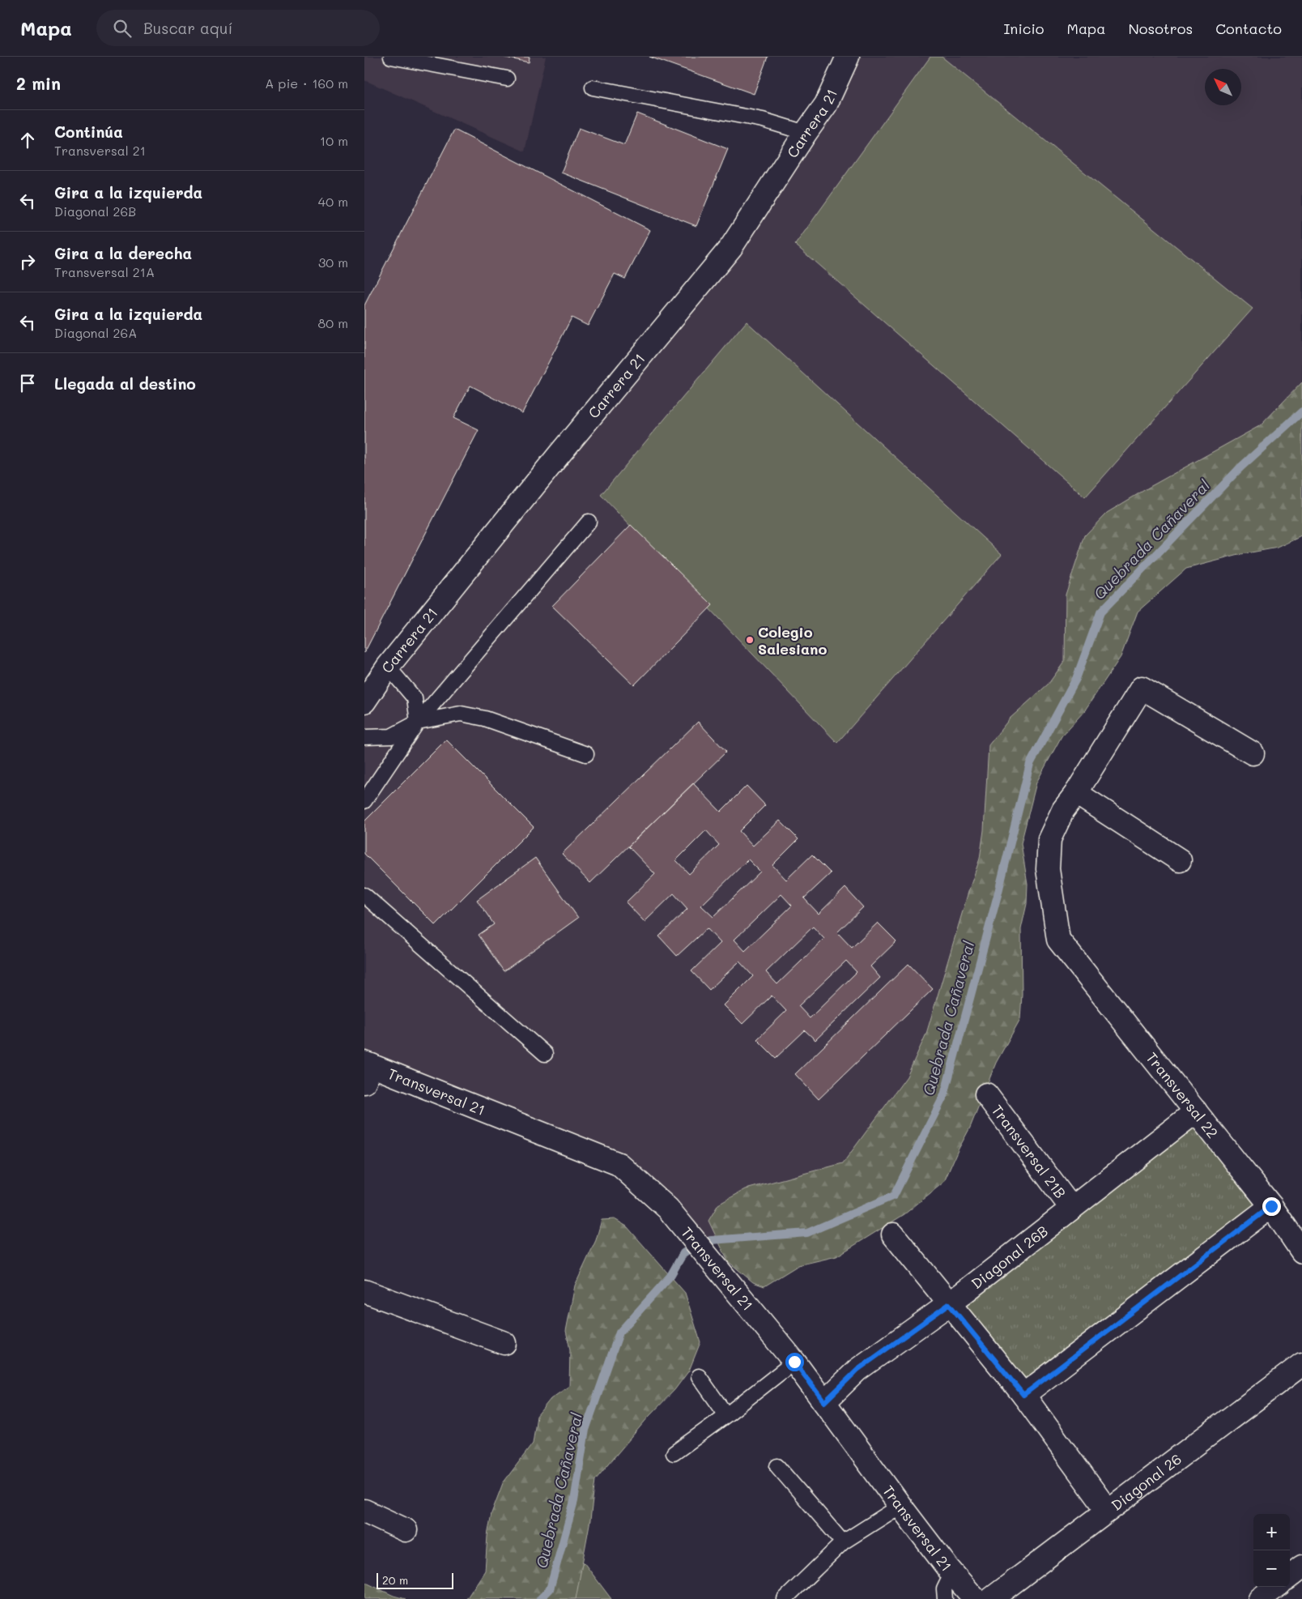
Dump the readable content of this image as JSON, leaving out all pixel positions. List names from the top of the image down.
{
  "streets": {
    "street": [
      "Carrera 21",
      "Transversal 21",
      "Transversal 22",
      "Transversal 21B",
      "Diagonal 26B",
      "Diagonal 26"
    ]
  },
  "crossings": [
    ["Transversal 21", "Diagonal 26B"],
    ["Transversal 22", "Diagonal 26B"],
    ["Transversal 21B", "Diagonal 26B"]
  ],
  "water": ["Quebrada Cañaveral"],
  "places": ["Colegio Salesiano"],
  "scale_bar": "20 m",
  "north": "top left",
  "page": {
    "header": "Mapa",
    "search": "Buscar aquí",
    "nav": [
      "Inicio",
      "Mapa",
      "Nosotros",
      "Contacto"
    ],
    "heading": ["2 min", "A pie · 160 m"],
    "list": [
      ["Continúa", "Transversal 21", "10 m"],
      ["Gira a la izquierda", "Diagonal 26B", "40 m"],
      ["Gira a la derecha", "Transversal 21A", "30 m"],
      ["Gira a la izquierda", "Diagonal 26A", "80 m"],
      "Llegada al destino"
    ],
    "map_buttons": ["+", "−"],
    "scale": "20 m"
  }
}
